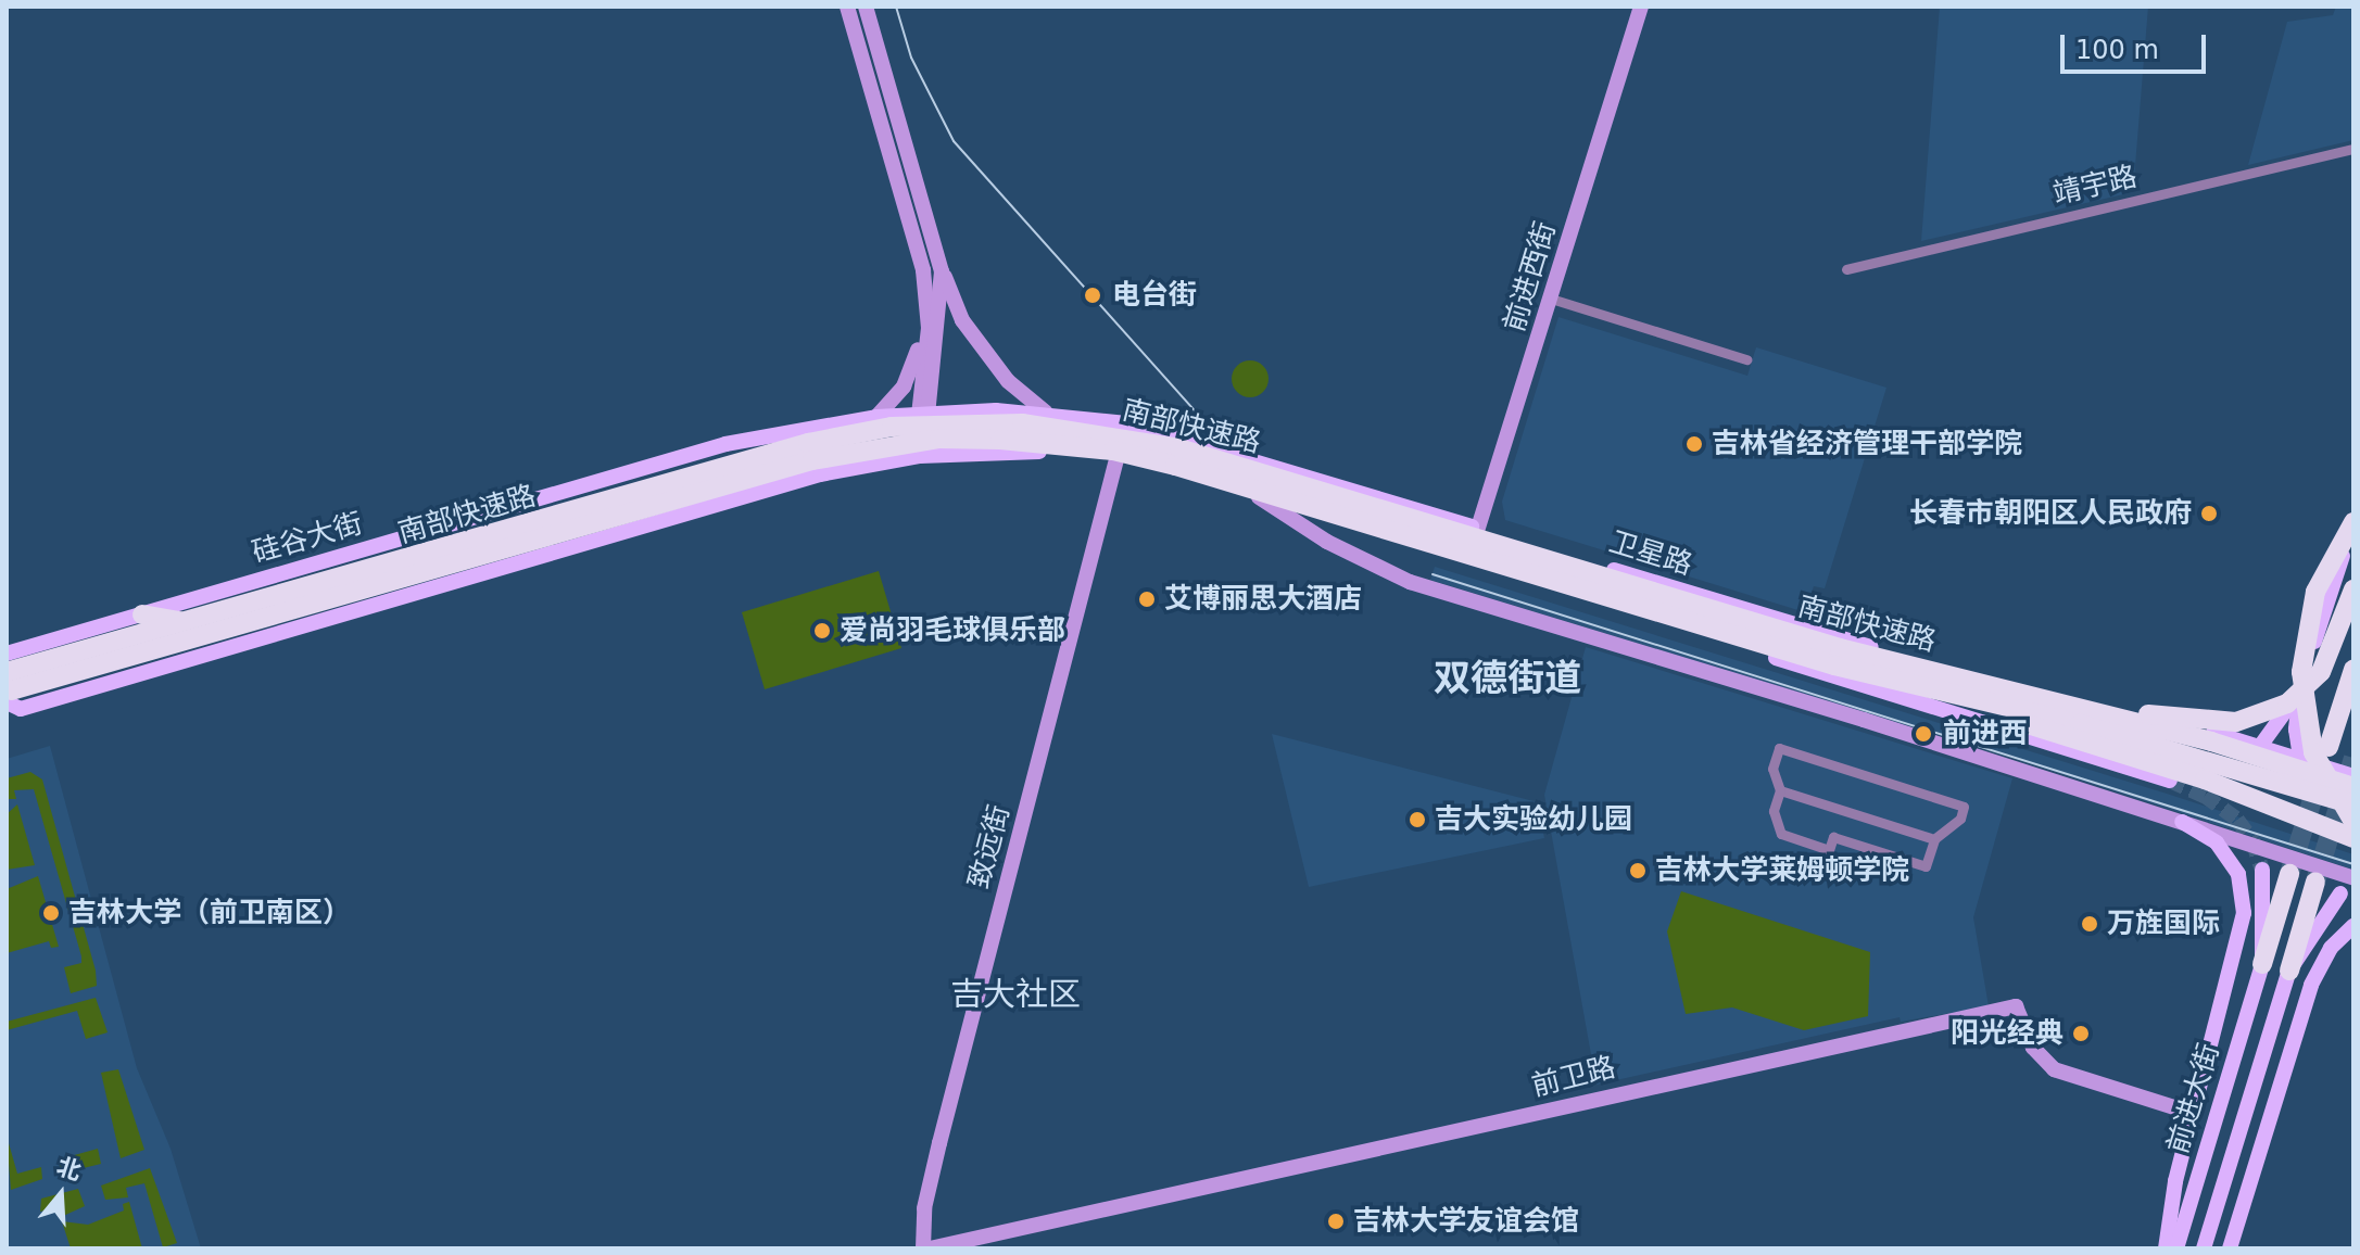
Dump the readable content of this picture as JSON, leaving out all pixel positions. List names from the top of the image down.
{
  "streets": {
    "highway": ["南部快速路"],
    "main road": ["硅谷大街", "卫星路", "前进大街"],
    "street": [
      "靖宇路",
      "前进西街",
      "致远街",
      "前卫路"
    ]
  },
  "crossings": [
    ["前进西街", "卫星路"],
    ["硅谷大街", "卫星路"],
    ["致远街", "前卫路"]
  ],
  "districts": ["双德街道", "吉大社区"],
  "places": [
    "电台街",
    "吉林省经济管理干部学院",
    "长春市朝阳区人民政府",
    "艾博丽思大酒店",
    "爱尚羽毛球俱乐部",
    "前进西",
    "吉大实验幼儿园",
    "吉林大学莱姆顿学院",
    "吉林大学（前卫南区）",
    "万旌国际",
    "阳光经典",
    "吉林大学友谊会馆"
  ],
  "scale_bar": "100 m",
  "north": "top"
}
